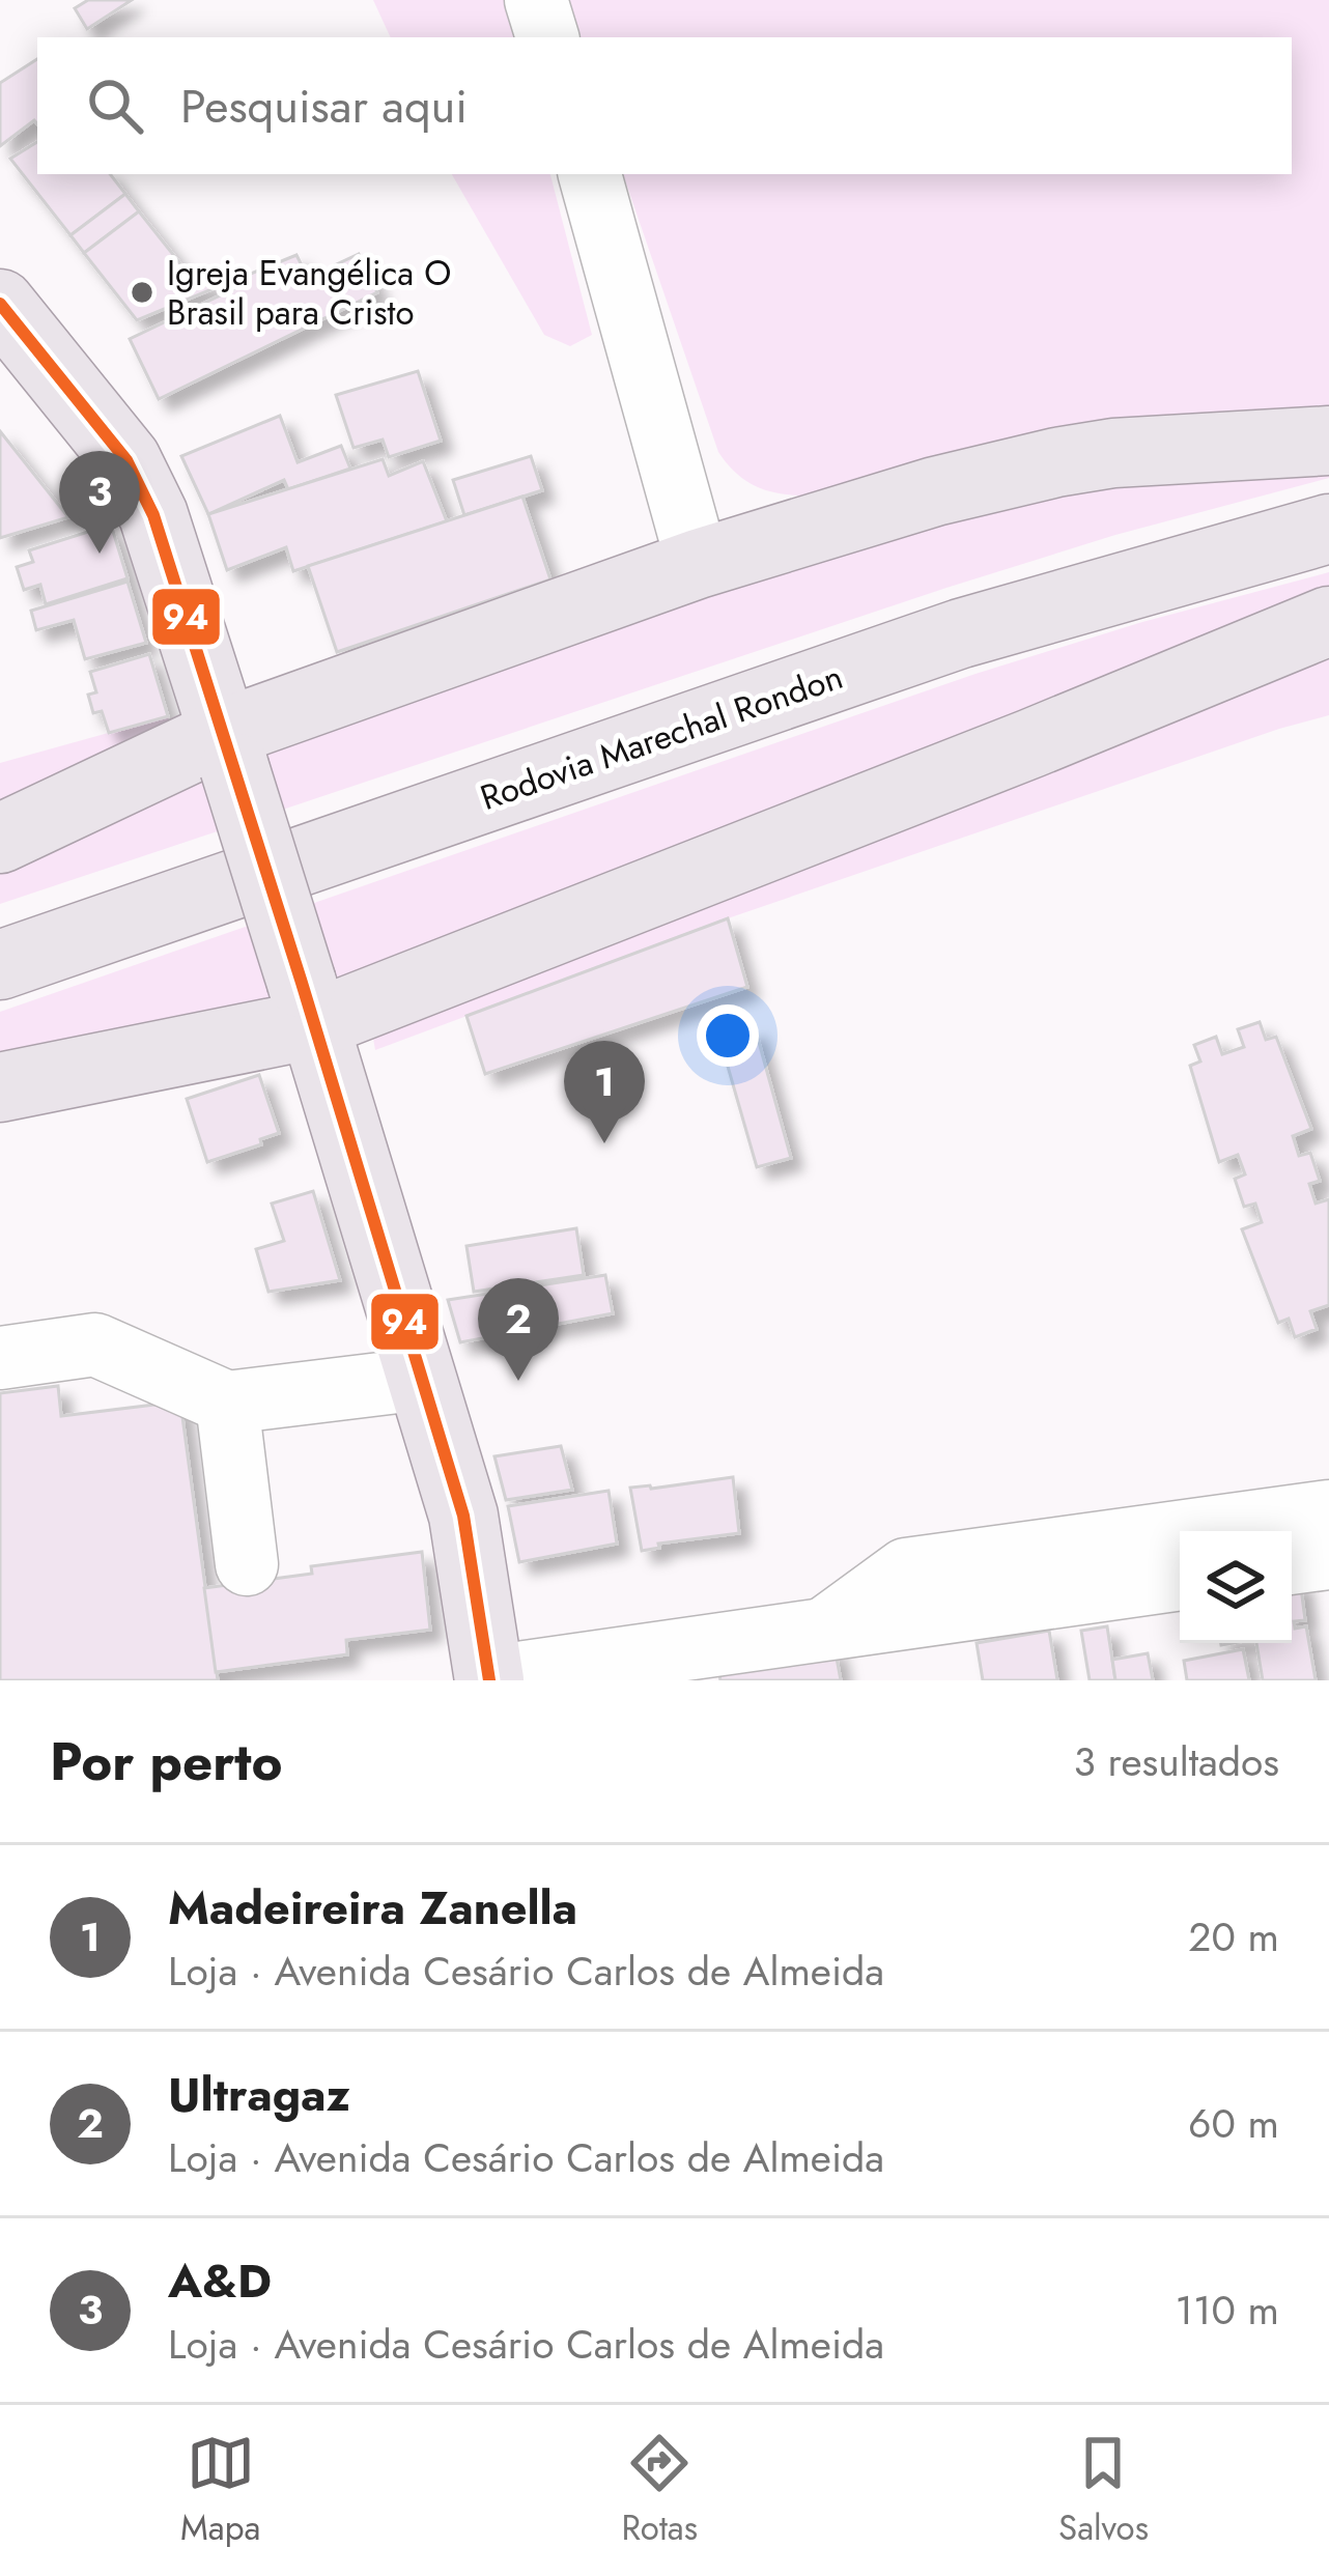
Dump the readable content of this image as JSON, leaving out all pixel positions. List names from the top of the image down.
{
  "streets": {
    "main road": ["Rodovia Marechal Rondon"]
  },
  "places": ["Igreja Evangélica O Brasil para Cristo"],
  "lines": ["transit line 94"],
  "page": {
    "search": "Pesquisar aqui",
    "pins": ["3", "1", "2"],
    "heading": ["Por perto", "3 resultados"],
    "list": [
      {
        "mark": "1",
        "name": "Madeireira Zanella",
        "note": "Loja · Avenida Cesário Carlos de Almeida",
        "value": "20 m"
      },
      {
        "mark": "2",
        "name": "Ultragaz",
        "note": "Loja · Avenida Cesário Carlos de Almeida",
        "value": "60 m"
      },
      {
        "mark": "3",
        "name": "A&D",
        "note": "Loja · Avenida Cesário Carlos de Almeida",
        "value": "110 m"
      }
    ],
    "nav": ["Mapa", "Rotas", "Salvos"]
  }
}
